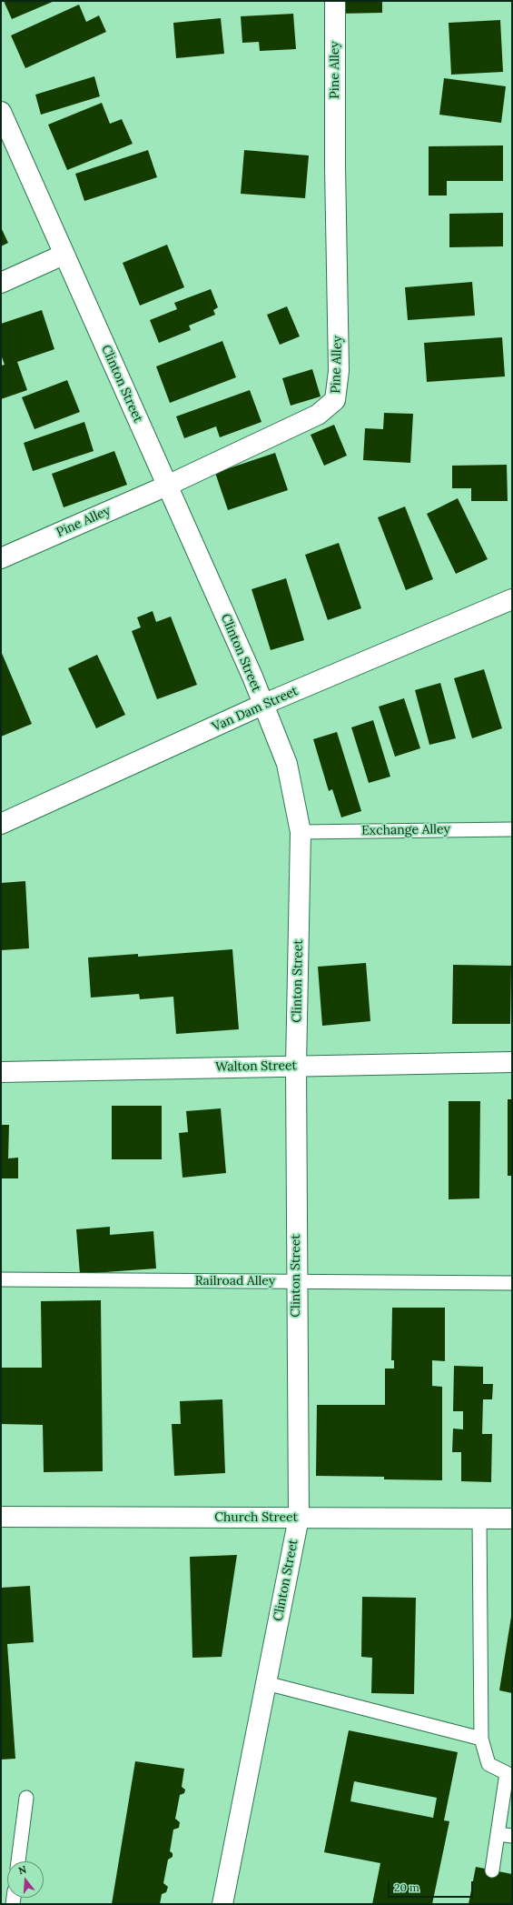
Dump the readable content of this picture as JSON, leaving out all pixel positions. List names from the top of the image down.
{
  "streets": {
    "street": [
      "Pine Alley",
      "Clinton Street",
      "Van Dam Street",
      "Walton Street",
      "Church Street"
    ],
    "lane": ["Exchange Alley", "Railroad Alley"]
  },
  "crossings": [
    ["Pine Alley", "Clinton Street"],
    ["Clinton Street", "Van Dam Street"],
    ["Clinton Street", "Exchange Alley"],
    ["Clinton Street", "Walton Street"],
    ["Clinton Street", "Railroad Alley"],
    ["Clinton Street", "Church Street"]
  ],
  "scale_bar": "20 m",
  "north": "top"
}
